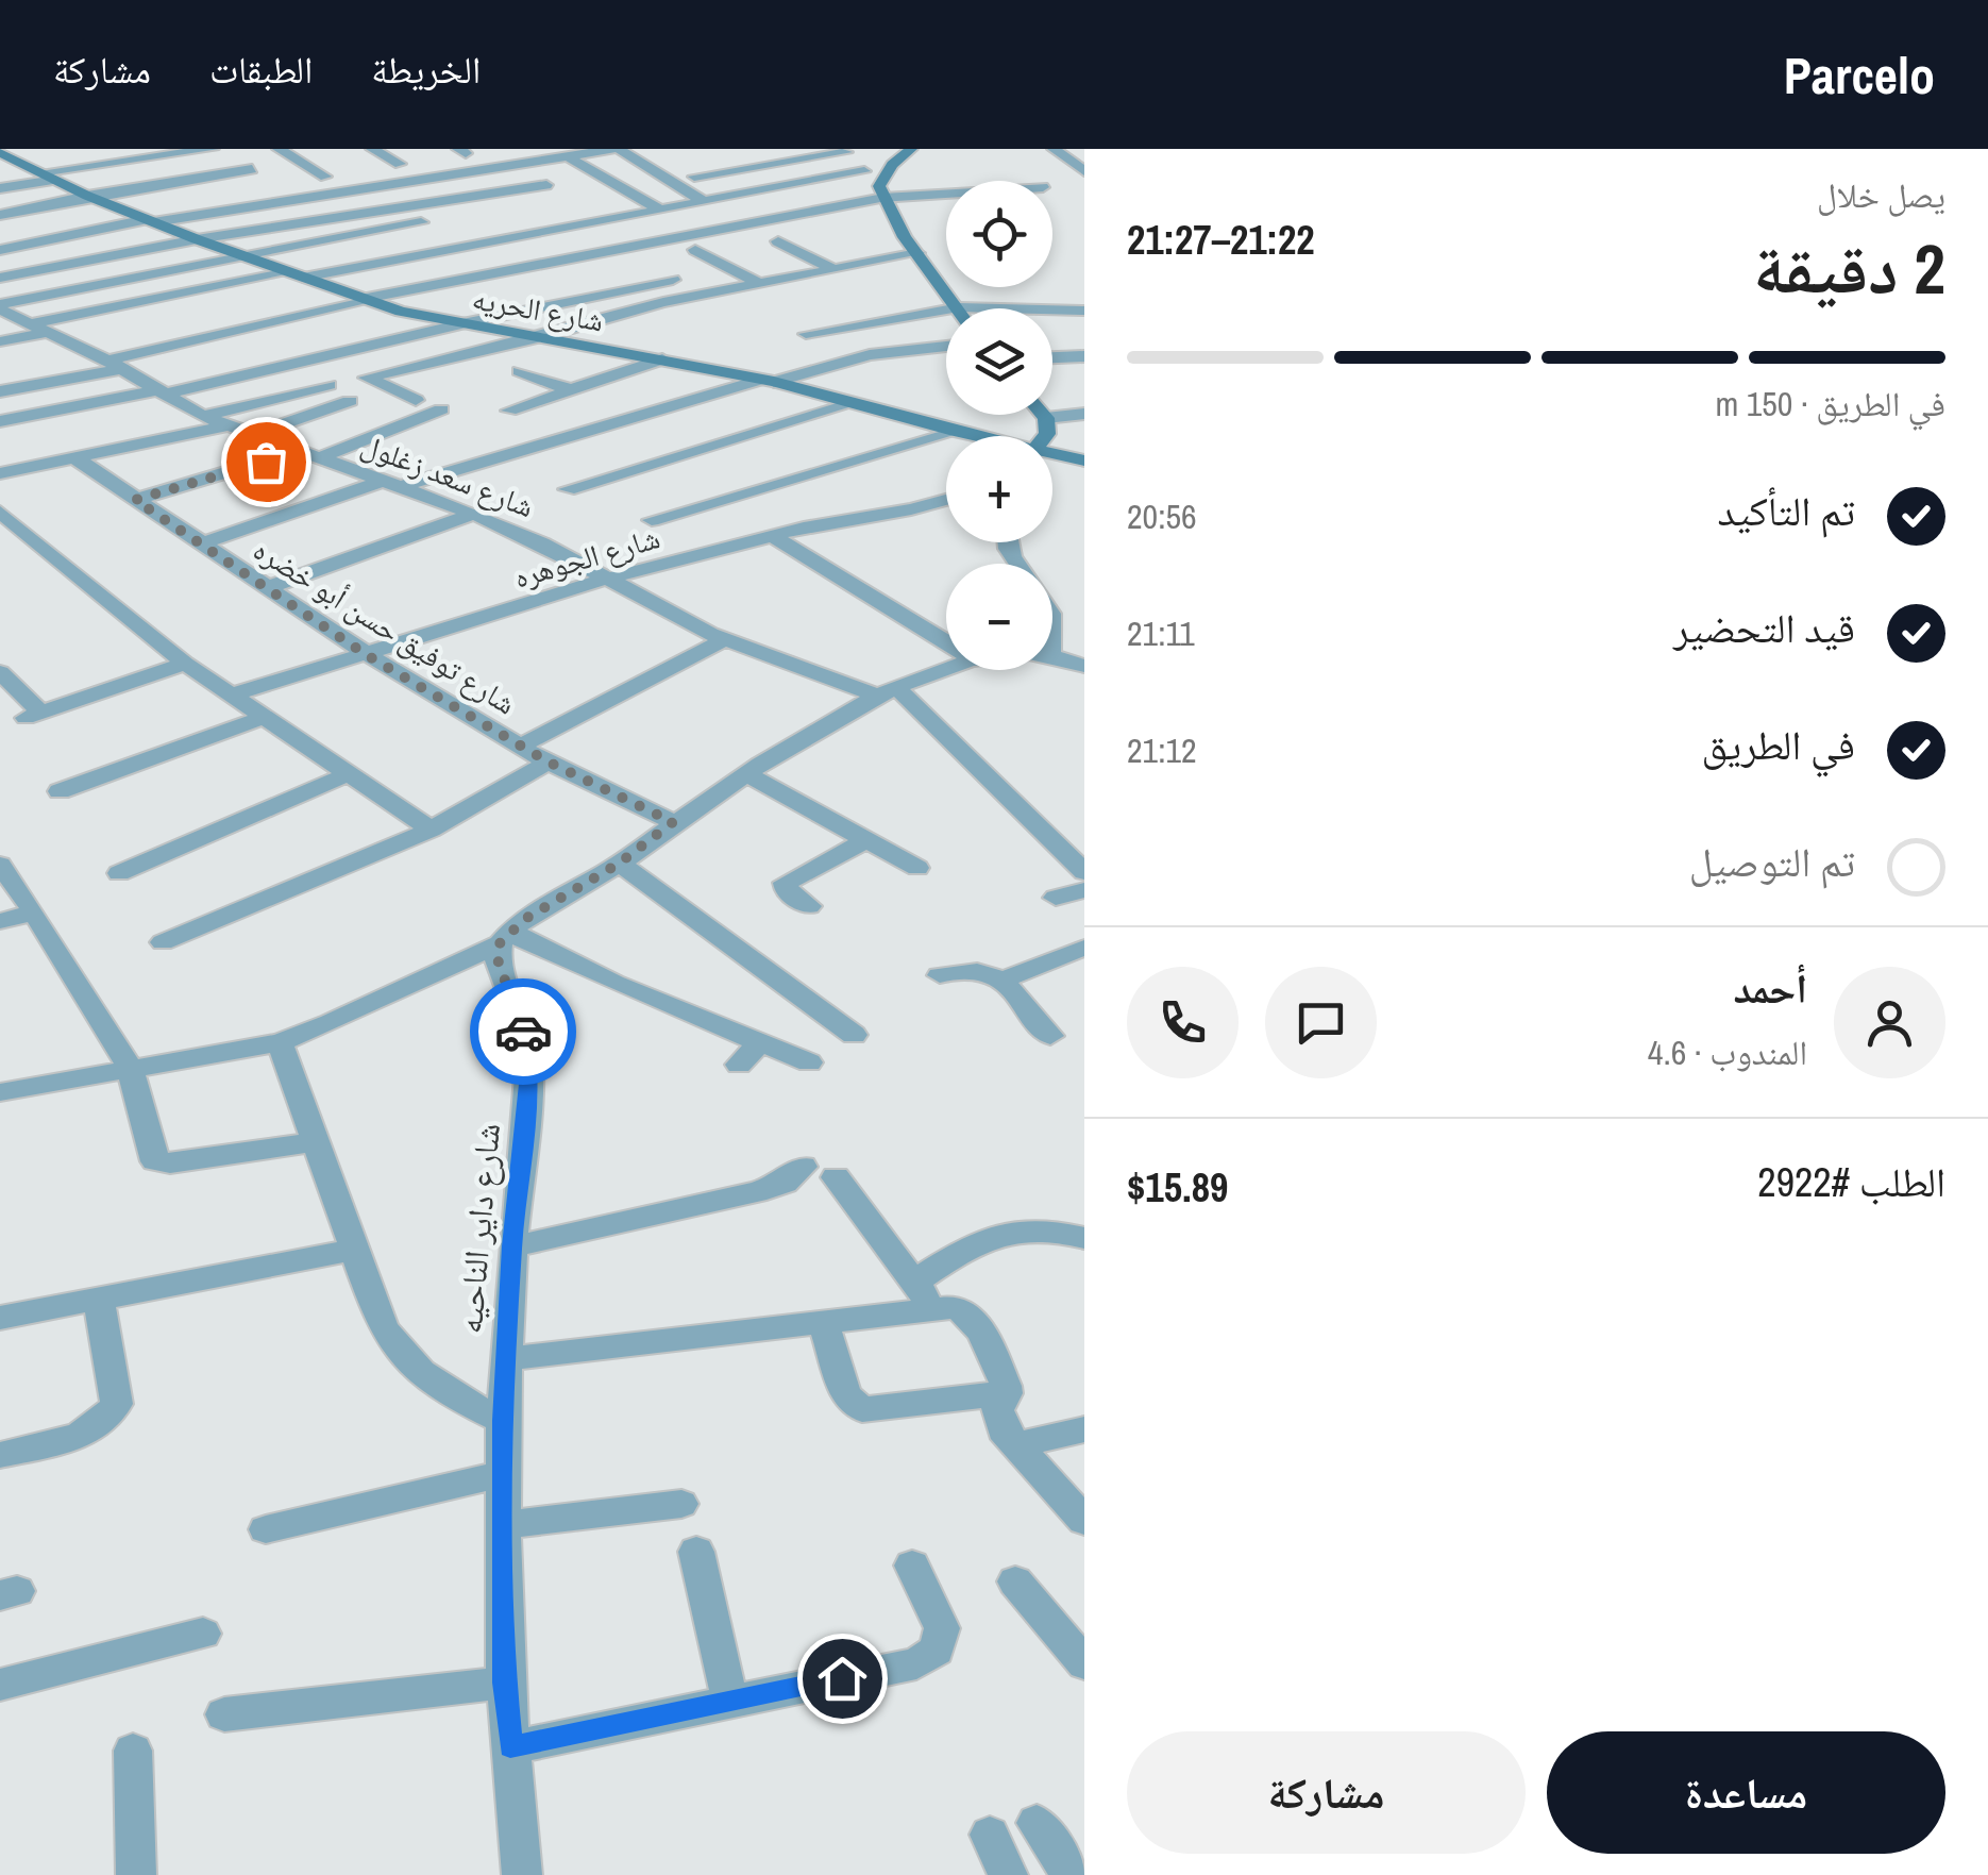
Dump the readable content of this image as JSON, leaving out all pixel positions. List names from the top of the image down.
{
  "streets": {
    "street": [
      "شارع الحريه",
      "شارع سعد زغلول",
      "شارع الجوهره",
      "شارع توفيق حسن أبو خضره",
      "شارع داير الناحيه"
    ]
  },
  "crossings": [
    ["شارع سعد زغلول", "شارع الجوهره"],
    ["شارع الجوهره", "شارع توفيق حسن أبو خضره"]
  ],
  "page": {
    "header": "Parcelo",
    "nav": ["الخريطة", "الطبقات", "مشاركة"],
    "heading": ["2 دقيقة", "يصل خلال", "21:22–21:27"],
    "panel": [
      "أحمد",
      "المندوب · 4.6",
      "الطلب #2922",
      "$15.89"
    ],
    "map_buttons": ["+", "−"],
    "bar": "في الطريق · 150 m",
    "list": [
      ["تم التأكيد", "20:56"],
      ["قيد التحضير", "21:11"],
      ["في الطريق", "21:12"],
      "تم التوصيل"
    ],
    "buttons": ["مساعدة", "مشاركة"]
  }
}
